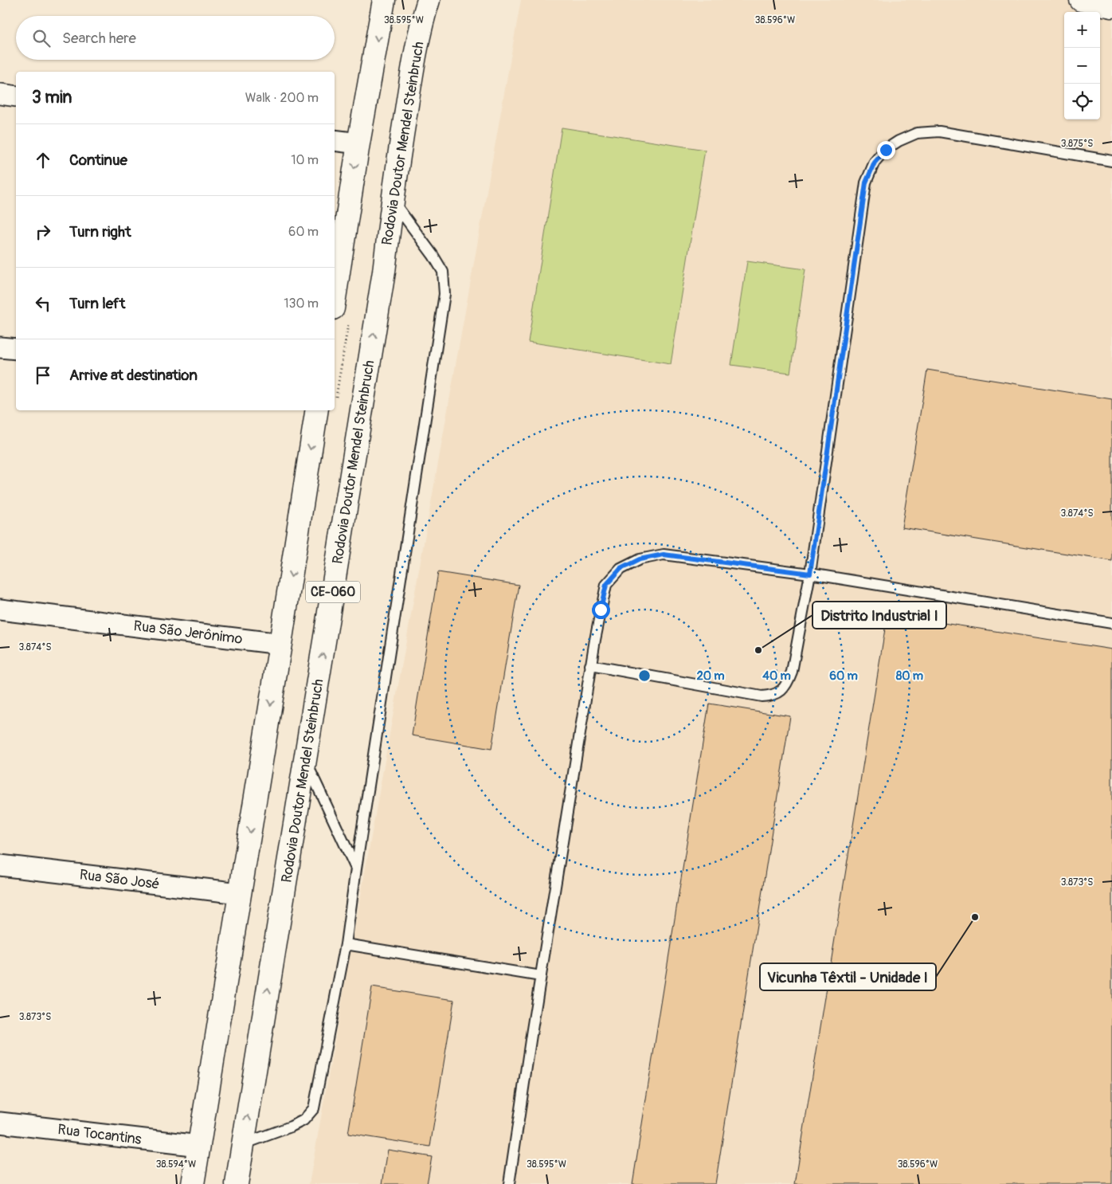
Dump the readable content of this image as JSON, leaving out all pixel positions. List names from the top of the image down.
{
  "streets": {
    "main road": ["Rodovia Doutor Mendel Steinbruch", "CE-060"],
    "street": ["Rua São Jerônimo", "Rua São José", "Rua Tocantins"]
  },
  "crossings": [
    ["CE-060", "Rua São Jerônimo"],
    ["CE-060", "Rua São José"],
    ["CE-060", "Rua Tocantins"]
  ],
  "places": ["Distrito Industrial I", "Vicunha Têxtil - Unidade I"],
  "page": {
    "map_buttons": ["+", "−"],
    "search": "Search here",
    "heading": ["3 min", "Walk · 200 m"],
    "list": [
      ["Continue", "10 m"],
      ["Turn right", "60 m"],
      ["Turn left", "130 m"],
      "Arrive at destination"
    ]
  },
  "coordinates": [
    "38.595°W",
    "38.596°W",
    "3.875°S",
    "3.874°S",
    "3.873°S",
    "38.594°W"
  ],
  "rings": [
    "20 m",
    "40 m",
    "60 m",
    "80 m"
  ]
}
